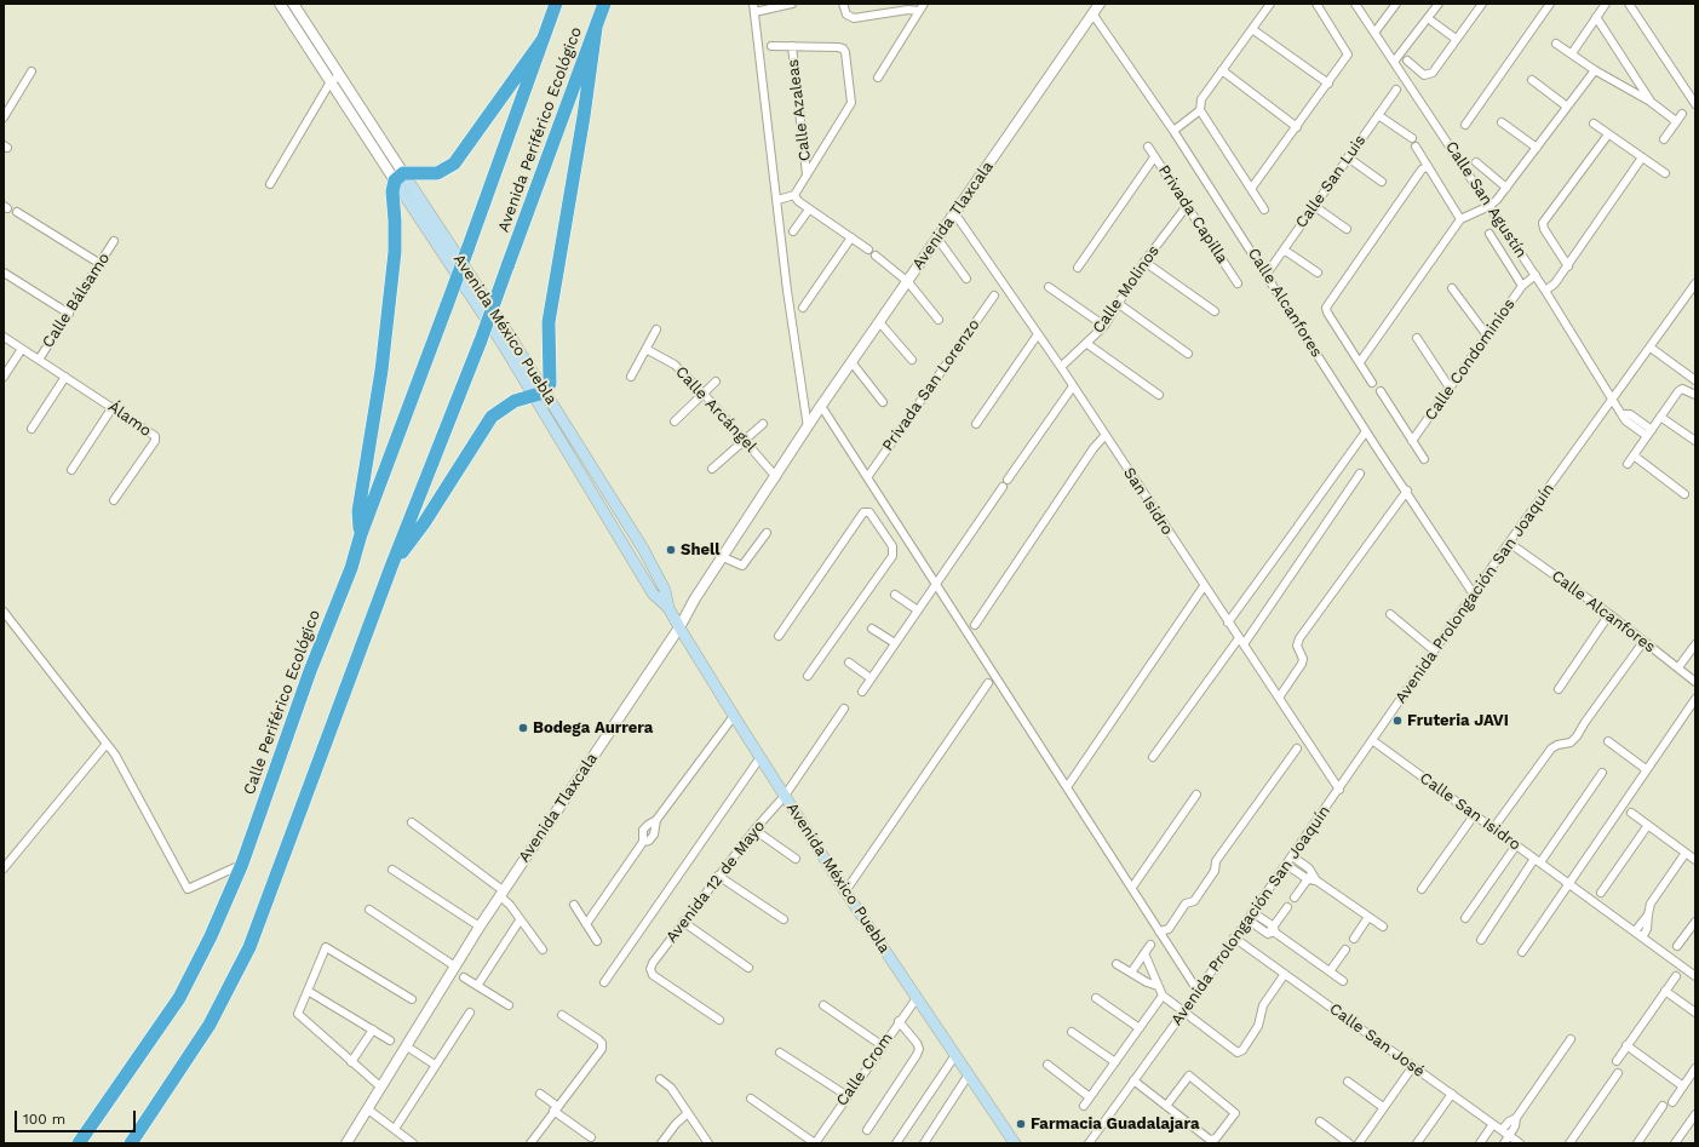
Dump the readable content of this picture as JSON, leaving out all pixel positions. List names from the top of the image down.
{
  "streets": {
    "highway": ["Avenida Periférico Ecológico", "Calle Periférico Ecológico"],
    "main road": ["Avenida México Puebla"],
    "street": [
      "Calle Azaleas",
      "Calle San Luis",
      "Calle San Agustín",
      "Privada Capilla",
      "Avenida Tlaxcala",
      "Calle Molinos",
      "Calle Bálsamo",
      "Calle Alcanfores",
      "Calle Condominios",
      "Privada San Lorenzo",
      "Calle Arcángel",
      "Álamo",
      "San Isidro",
      "Avenida Prolongación San Joaquín",
      "Calle San Isidro",
      "Avenida 12 de Mayo",
      "Calle San José",
      "Calle Crom"
    ]
  },
  "crossings": [
    ["Avenida Periférico Ecológico", "Calle Periférico Ecológico"],
    ["Calle San Luis", "Calle Alcanfores"],
    ["Calle San Agustín", "Calle Condominios"],
    ["Calle San Agustín", "Avenida Prolongación San Joaquín"],
    ["Privada Capilla", "Calle Molinos"],
    ["Avenida Tlaxcala", "Calle Alcanfores"],
    ["Avenida Tlaxcala", "Avenida México Puebla"],
    ["Avenida Tlaxcala", "Calle Arcángel"],
    ["Avenida Tlaxcala", "San Isidro"],
    ["Calle Molinos", "San Isidro"],
    ["Calle Bálsamo", "Álamo"],
    ["Calle Alcanfores", "Avenida Prolongación San Joaquín"],
    ["Avenida México Puebla", "Avenida 12 de Mayo"],
    ["Avenida México Puebla", "Calle Crom"],
    ["San Isidro", "Avenida Prolongación San Joaquín"],
    ["Avenida Prolongación San Joaquín", "Calle San Isidro"],
    ["Avenida Prolongación San Joaquín", "Calle San José"]
  ],
  "places": [
    "Shell",
    "Fruteria JAVI",
    "Bodega Aurrera",
    "Farmacia Guadalajara"
  ],
  "scale_bar": "100 m"
}
